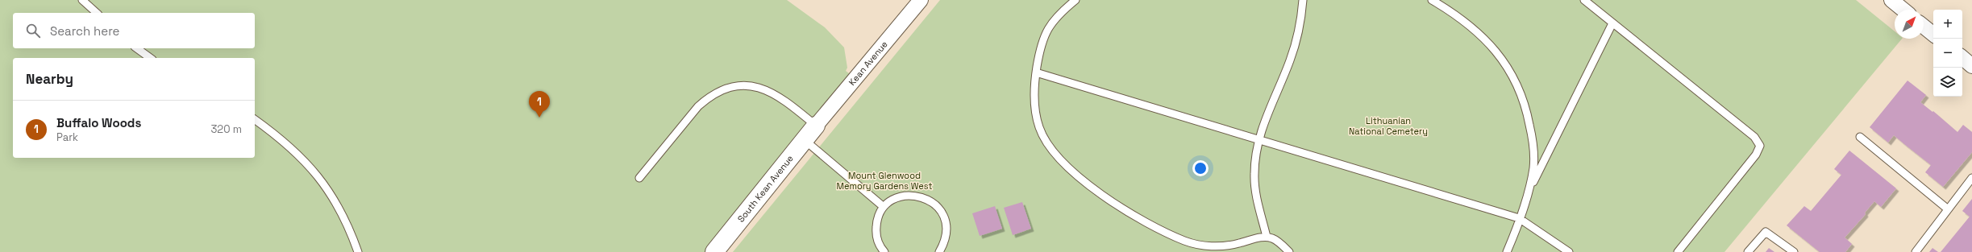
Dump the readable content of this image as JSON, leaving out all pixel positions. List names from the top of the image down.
{
  "streets": {
    "street": ["Kean Avenue", "South Kean Avenue"]
  },
  "crossings": [
    ["Kean Avenue", "South Kean Avenue"]
  ],
  "parks": ["Lithuanian National Cemetery", "Mount Glenwood Memory Gardens West"],
  "north": "top right",
  "page": {
    "map_buttons": ["+", "−"],
    "search": "Search here",
    "heading": "Nearby",
    "pins": "1",
    "list": [
      {
        "mark": "1",
        "name": "Buffalo Woods",
        "note": "Park",
        "value": "320 m"
      }
    ]
  }
}
